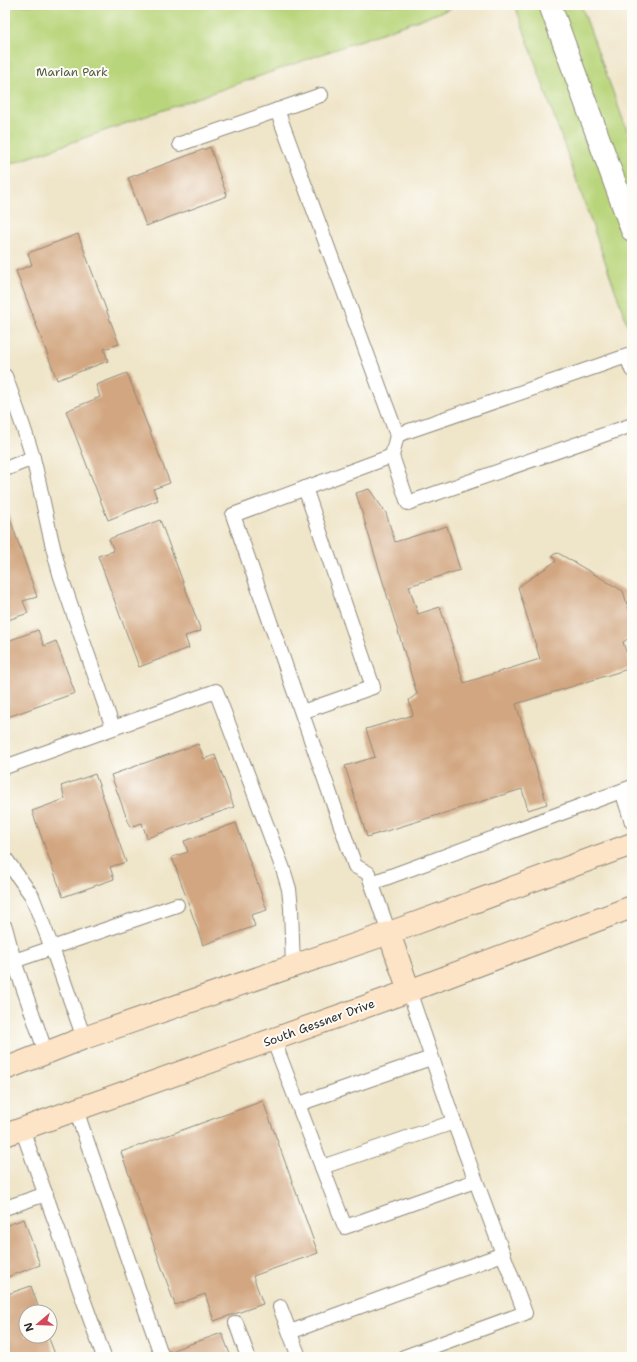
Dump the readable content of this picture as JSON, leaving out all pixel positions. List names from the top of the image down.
{
  "streets": {
    "main road": ["South Gessner Drive"]
  },
  "parks": ["Marian Park"],
  "north": "left"
}
